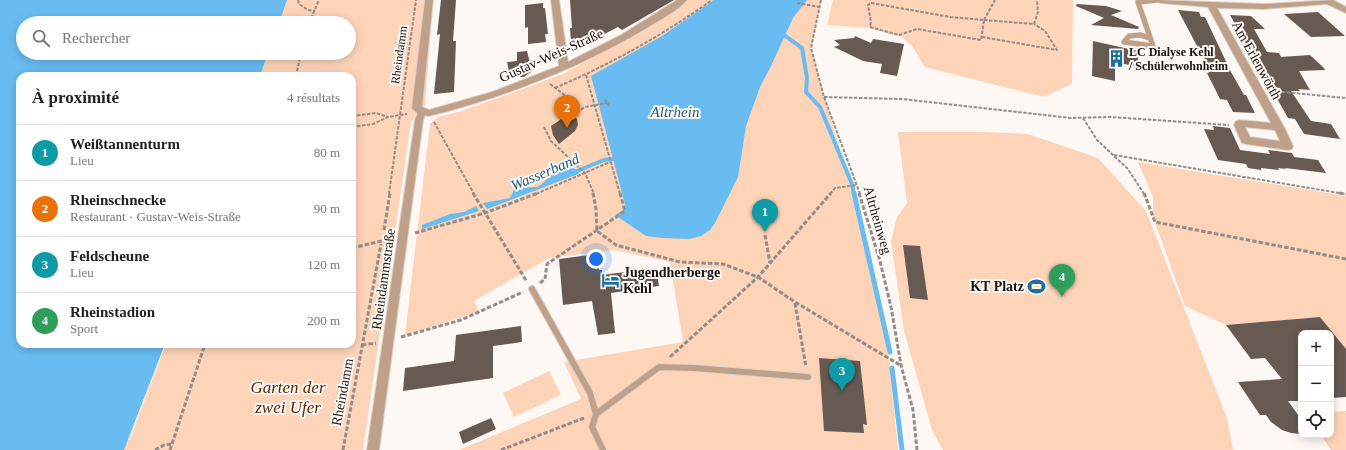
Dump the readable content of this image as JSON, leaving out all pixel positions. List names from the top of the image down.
{
  "streets": {
    "street": ["Gustav-Weis-Straße", "Am Erlenwörth", "Rheindammstraße"],
    "path": ["Rheindamm", "Altrheinweg"]
  },
  "crossings": [
    ["Gustav-Weis-Straße", "Rheindammstraße"]
  ],
  "water": ["Altrhein", "Wasserband"],
  "parks": ["Garten der zwei Ufer"],
  "places": {
    "building": ["LC Dialyse Kehl / Schülerwohnheim"],
    "hotel": ["Jugendherberge Kehl"],
    "sports": ["KT Platz"]
  },
  "page": {
    "search": "Rechercher",
    "heading": ["À proximité", "4 résultats"],
    "pins": [
      "2",
      "1",
      "4",
      "3"
    ],
    "list": [
      {
        "mark": "1",
        "name": "Weißtannenturm",
        "note": "Lieu",
        "value": "80 m"
      },
      {
        "mark": "2",
        "name": "Rheinschnecke",
        "note": "Restaurant · Gustav-Weis-Straße",
        "value": "90 m"
      },
      {
        "mark": "3",
        "name": "Feldscheune",
        "note": "Lieu",
        "value": "120 m"
      },
      {
        "mark": "4",
        "name": "Rheinstadion",
        "note": "Sport",
        "value": "200 m"
      }
    ],
    "map_buttons": ["+", "−"]
  }
}
